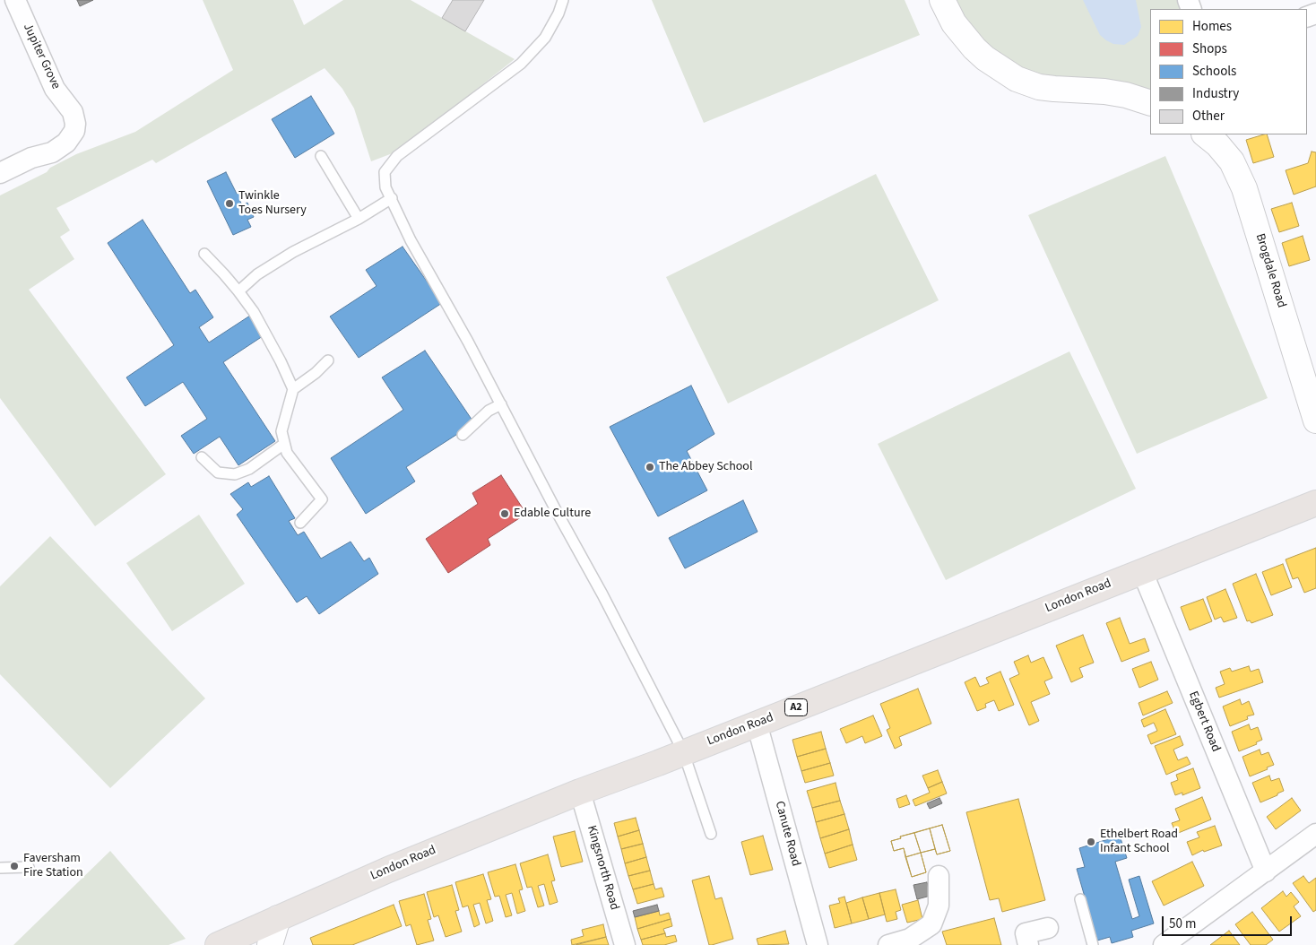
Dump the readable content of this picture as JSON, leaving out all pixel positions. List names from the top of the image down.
{
  "streets": {
    "main road": ["London Road", "A2"],
    "street": [
      "Jupiter Grove",
      "Brogdale Road",
      "Egbert Road",
      "Canute Road",
      "Kingsnorth Road"
    ]
  },
  "crossings": [
    ["London Road", "Egbert Road"],
    ["London Road", "Canute Road"],
    ["London Road", "Kingsnorth Road"]
  ],
  "places": [
    "Twinkle Toes Nursery",
    "The Abbey School",
    "Edable Culture",
    "Ethelbert Road Infant School",
    "Faversham Fire Station"
  ],
  "legend": [
    "Homes",
    "Shops",
    "Schools",
    "Industry",
    "Other"
  ],
  "scale_bar": "50 m"
}
